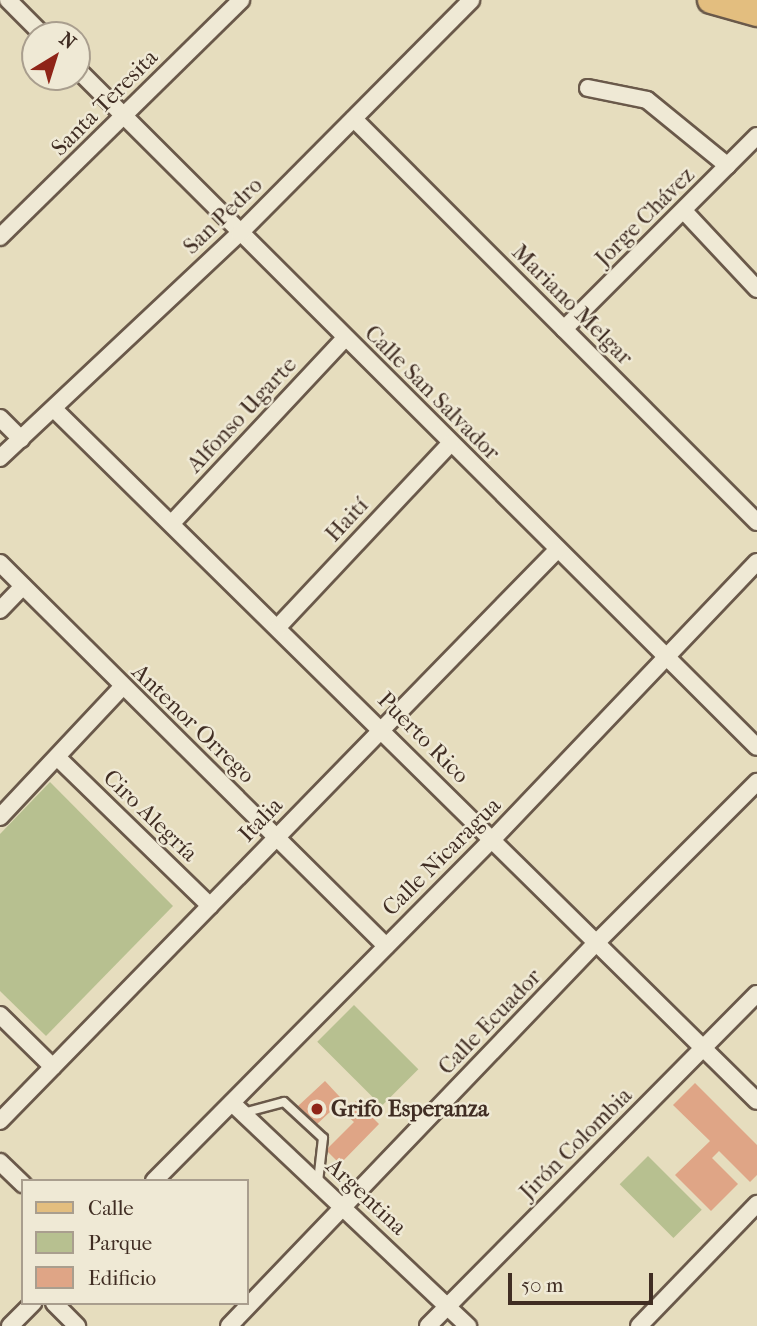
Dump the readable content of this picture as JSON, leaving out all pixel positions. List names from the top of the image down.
{
  "streets": {
    "street": [
      "Santa Teresita",
      "San Pedro",
      "Jorge Chávez",
      "Mariano Melgar",
      "Calle San Salvador",
      "Alfonso Ugarte",
      "Haití",
      "Antenor Orrego",
      "Puerto Rico",
      "Ciro Alegría",
      "Italia",
      "Calle Nicaragua",
      "Calle Ecuador",
      "Jirón Colombia",
      "Argentina"
    ]
  },
  "crossings": [
    ["Santa Teresita", "Calle San Salvador"],
    ["San Pedro", "Mariano Melgar"],
    ["San Pedro", "Calle San Salvador"],
    ["San Pedro", "Puerto Rico"],
    ["Jorge Chávez", "Mariano Melgar"],
    ["Calle San Salvador", "Alfonso Ugarte"],
    ["Calle San Salvador", "Haití"],
    ["Calle San Salvador", "Italia"],
    ["Calle San Salvador", "Calle Nicaragua"],
    ["Alfonso Ugarte", "Puerto Rico"],
    ["Haití", "Puerto Rico"],
    ["Antenor Orrego", "Italia"],
    ["Antenor Orrego", "Calle Nicaragua"],
    ["Puerto Rico", "Italia"],
    ["Puerto Rico", "Calle Nicaragua"],
    ["Puerto Rico", "Calle Ecuador"],
    ["Puerto Rico", "Jirón Colombia"],
    ["Ciro Alegría", "Italia"],
    ["Calle Nicaragua", "Argentina"],
    ["Calle Ecuador", "Argentina"],
    ["Jirón Colombia", "Argentina"]
  ],
  "places": ["Grifo Esperanza"],
  "legend": ["Calle", "Parque", "Edificio"],
  "scale_bar": "50 m",
  "north": "top right"
}
